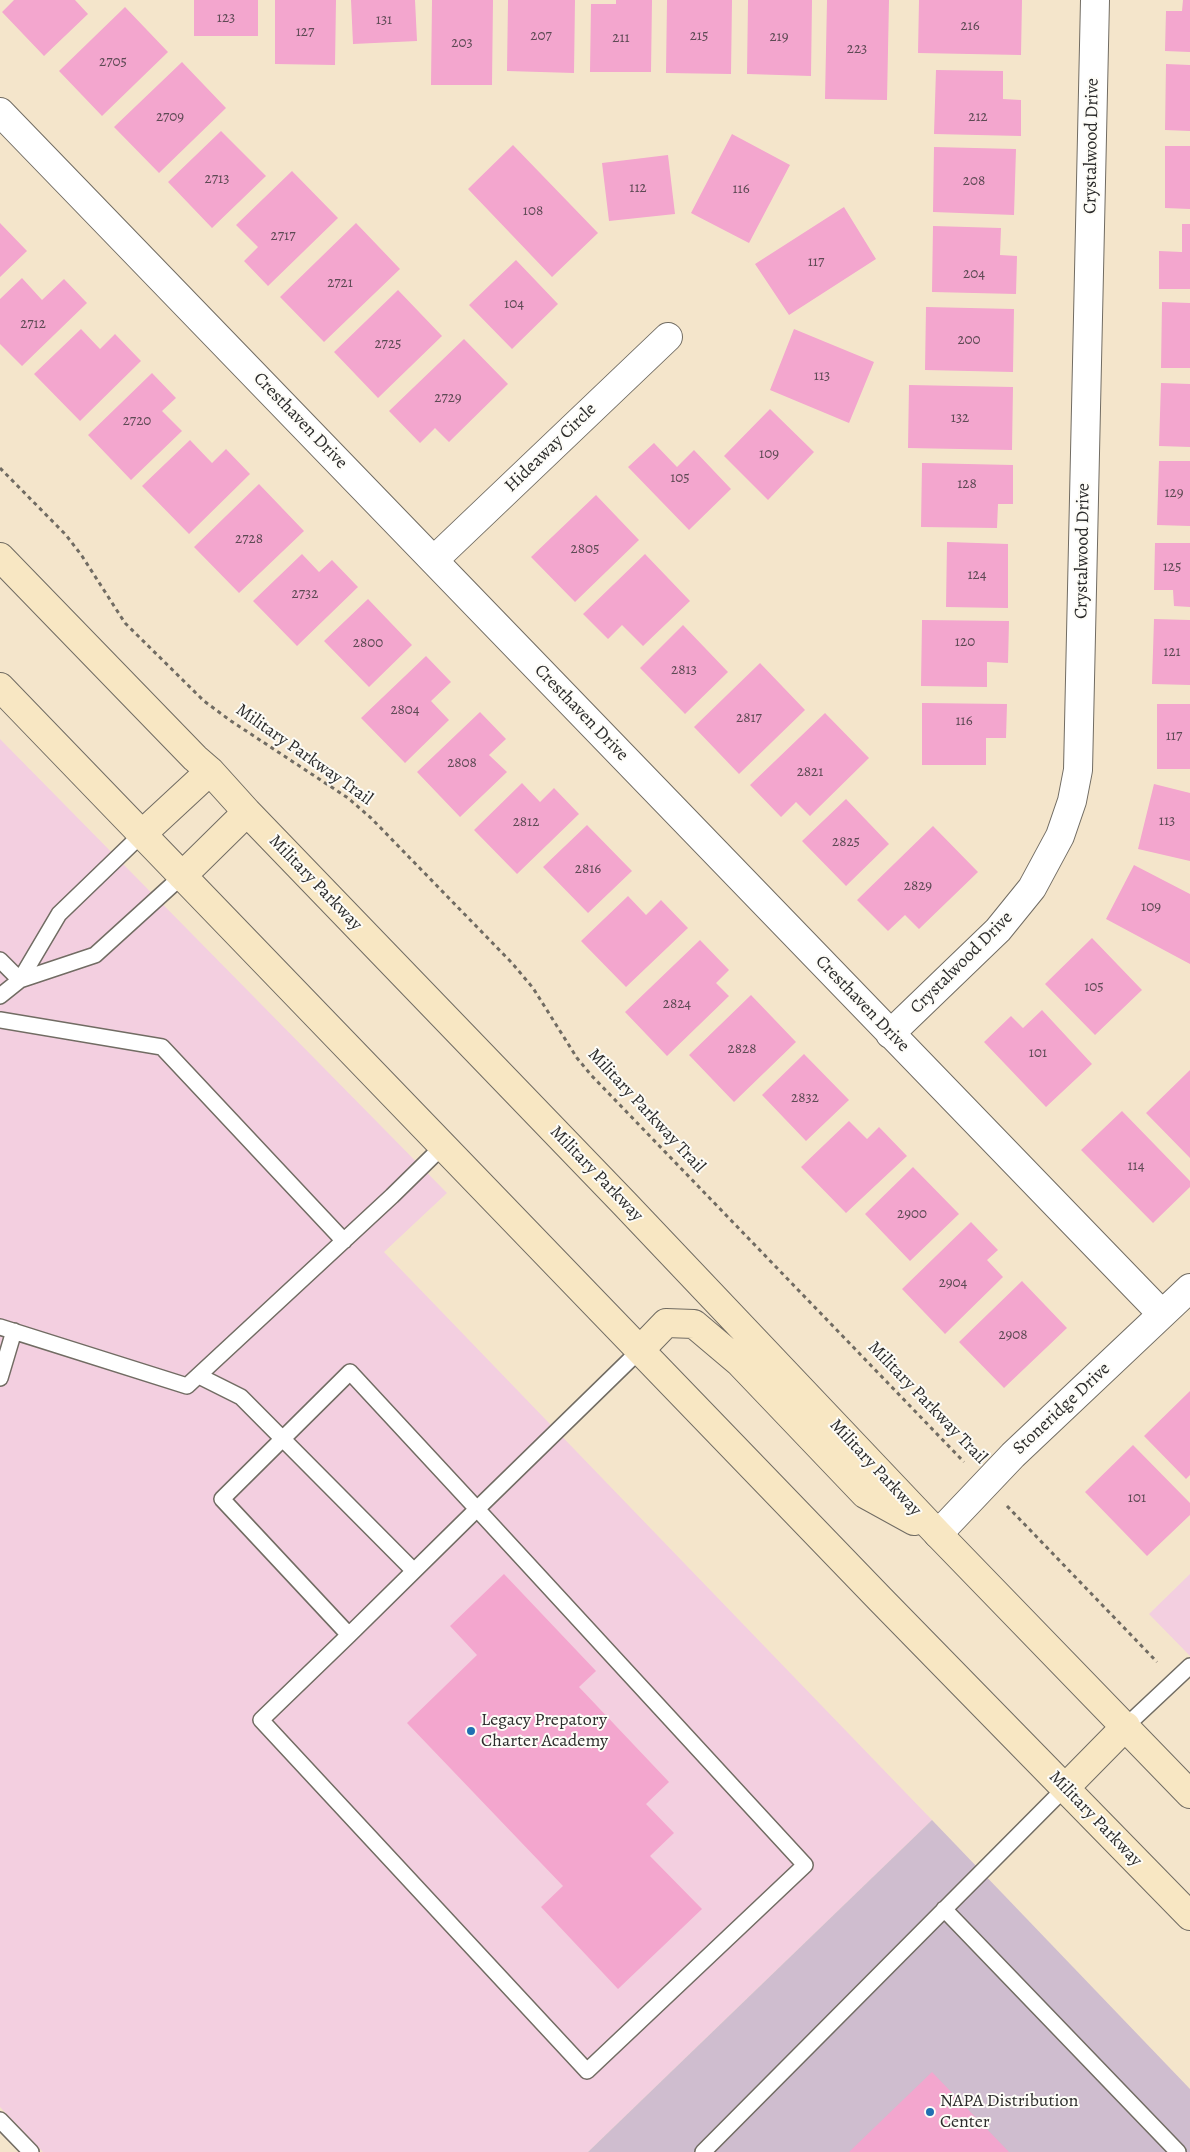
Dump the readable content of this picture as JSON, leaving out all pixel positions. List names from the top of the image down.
{
  "streets": {
    "main road": ["Military Parkway"],
    "street": [
      "Crystalwood Drive",
      "Cresthaven Drive",
      "Hideaway Circle",
      "Stoneridge Drive"
    ],
    "path": ["Military Parkway Trail"]
  },
  "crossings": [
    ["Crystalwood Drive", "Cresthaven Drive"],
    ["Cresthaven Drive", "Hideaway Circle"],
    ["Cresthaven Drive", "Stoneridge Drive"],
    ["Military Parkway Trail", "Stoneridge Drive"],
    ["Military Parkway", "Stoneridge Drive"]
  ],
  "places": ["Legacy Prepatory Charter Academy", "NAPA Distribution Center"],
  "house_numbers": [
    "123",
    "131",
    "216",
    "127",
    "207",
    "215",
    "219",
    "211",
    "203",
    "223",
    "2705",
    "2709",
    "212",
    "2713",
    "208",
    "112",
    "116",
    "108",
    "2717",
    "117",
    "204",
    "2721",
    "104",
    "2712",
    "200",
    "2725",
    "113",
    "2729",
    "132",
    "2720",
    "109",
    "105",
    "128",
    "129",
    "2728",
    "2805",
    "125",
    "124",
    "2732",
    "120",
    "2800",
    "121",
    "2813",
    "2804",
    "2817",
    "116",
    "117",
    "2808",
    "2821",
    "113",
    "2812",
    "2825",
    "2816",
    "2829",
    "109",
    "105",
    "2824",
    "2828",
    "101",
    "2832",
    "114",
    "2900",
    "2904",
    "2908",
    "101"
  ]
}
